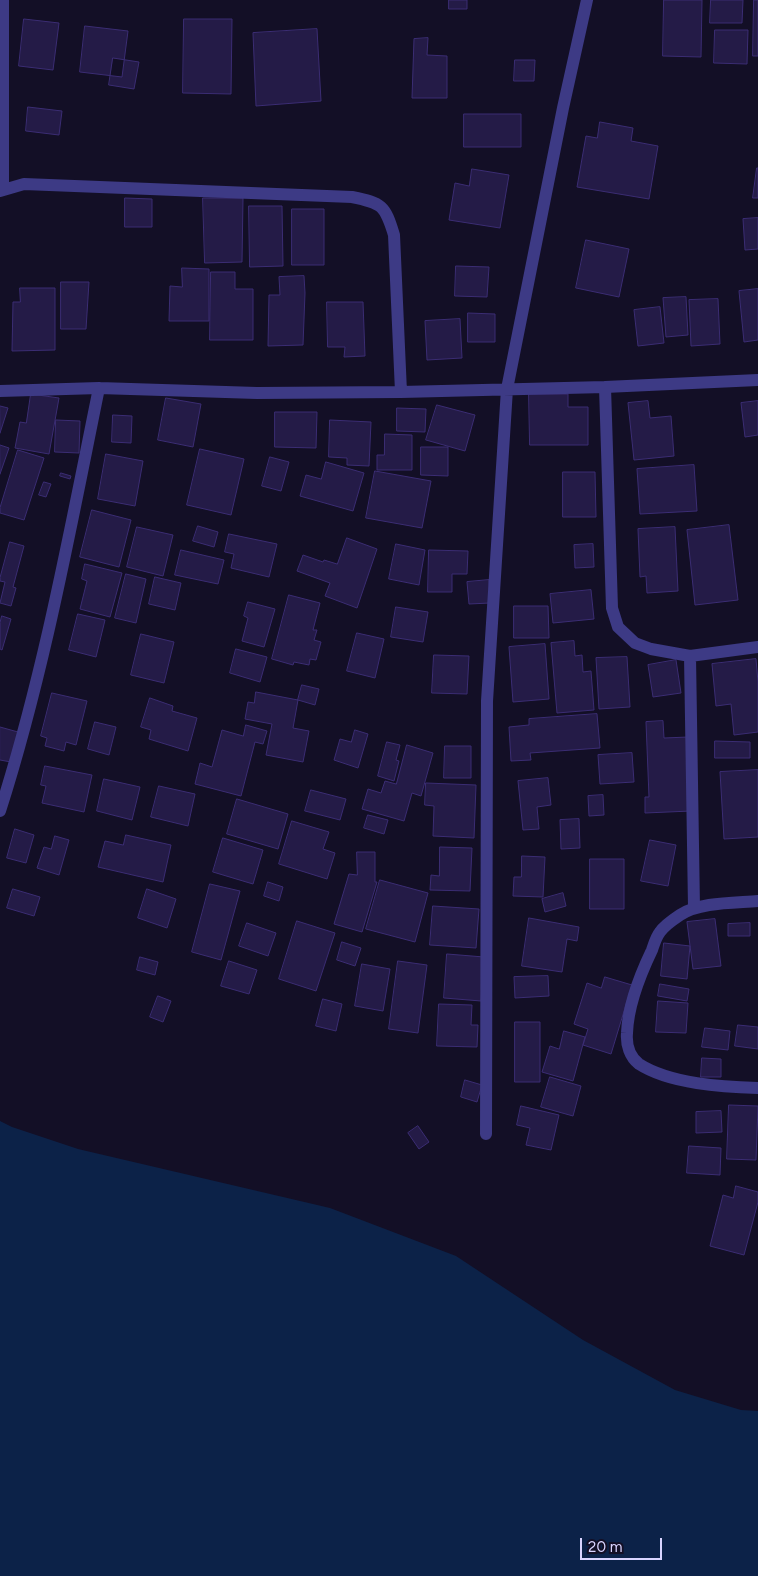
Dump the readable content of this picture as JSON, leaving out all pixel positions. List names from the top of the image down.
{
  "scale_bar": "20 m"
}
